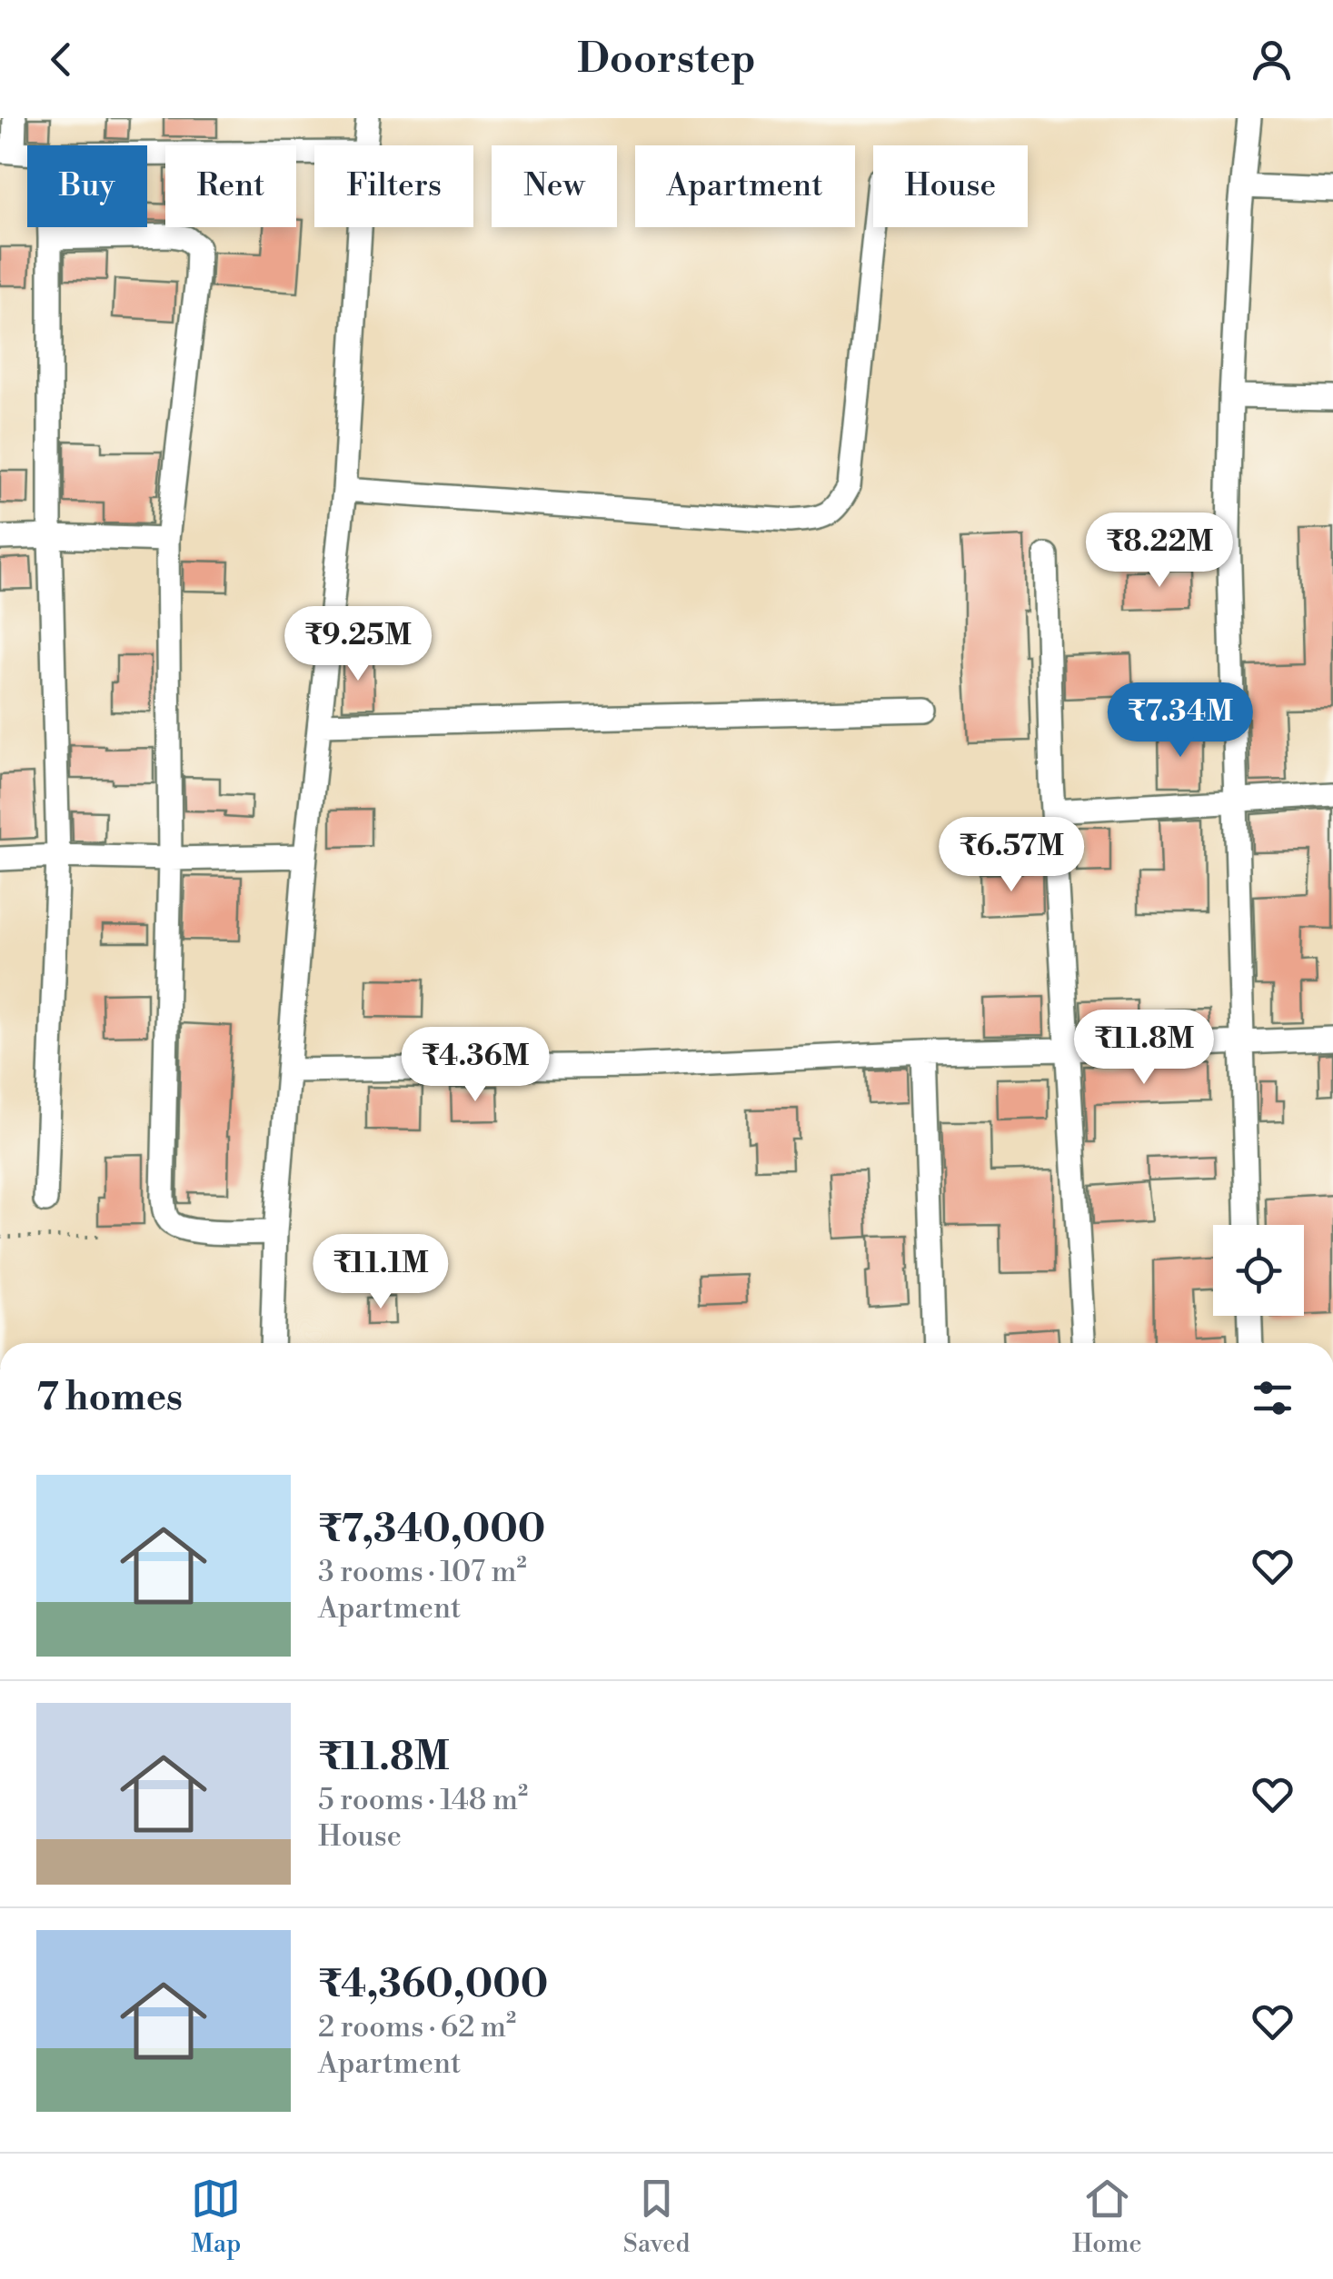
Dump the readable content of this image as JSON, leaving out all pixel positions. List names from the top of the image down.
{
  "page": {
    "header": "Doorstep",
    "chip": [
      "Buy",
      "Rent",
      "Filters",
      "New",
      "Apartment",
      "House"
    ],
    "price": [
      "₹8.22M",
      "₹9.25M",
      "₹7.34M",
      "₹6.57M",
      "₹11.8M",
      "₹4.36M",
      "₹11.1M"
    ],
    "heading": "7 homes",
    "list": [
      {
        "name": "₹7,340,000",
        "note": "3 rooms · 107 m² · Apartment"
      },
      {
        "name": "₹11.8M",
        "note": "5 rooms · 148 m² · House"
      },
      {
        "name": "₹4,360,000",
        "note": "2 rooms · 62 m² · Apartment"
      }
    ],
    "tabs": ["Map", "Saved", "Home"]
  }
}
